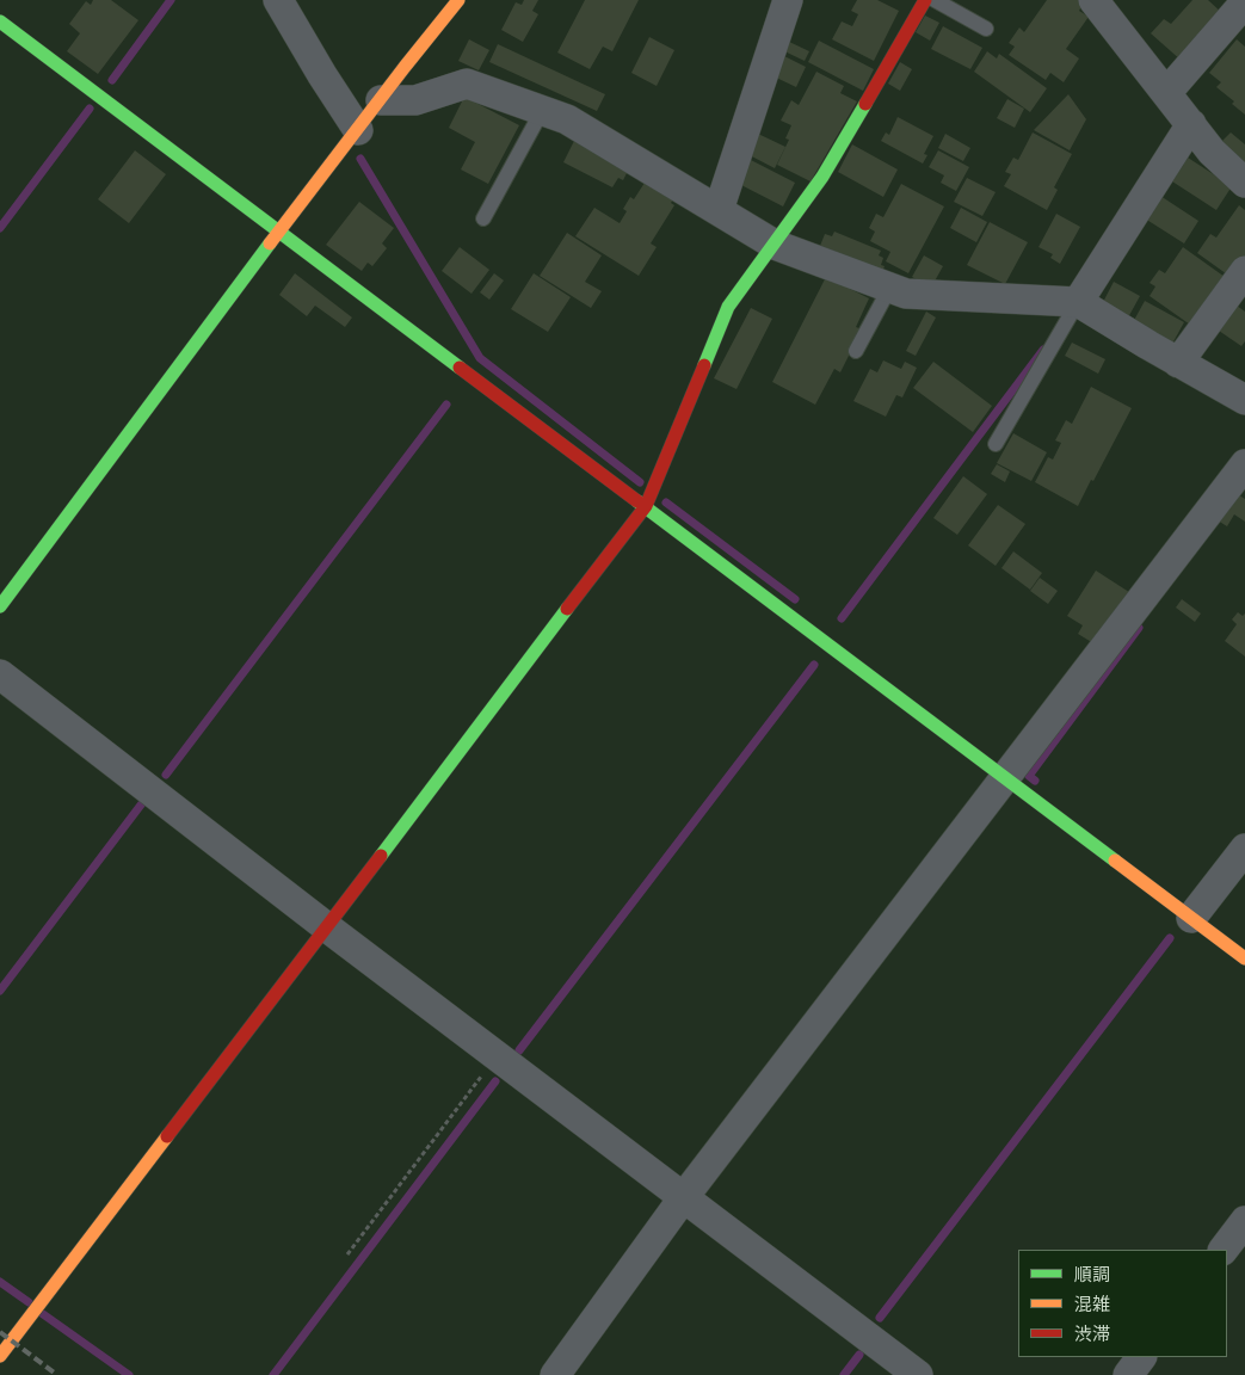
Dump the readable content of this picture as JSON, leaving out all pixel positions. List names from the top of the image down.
{
  "legend": ["順調", "混雑", "渋滞"]
}
